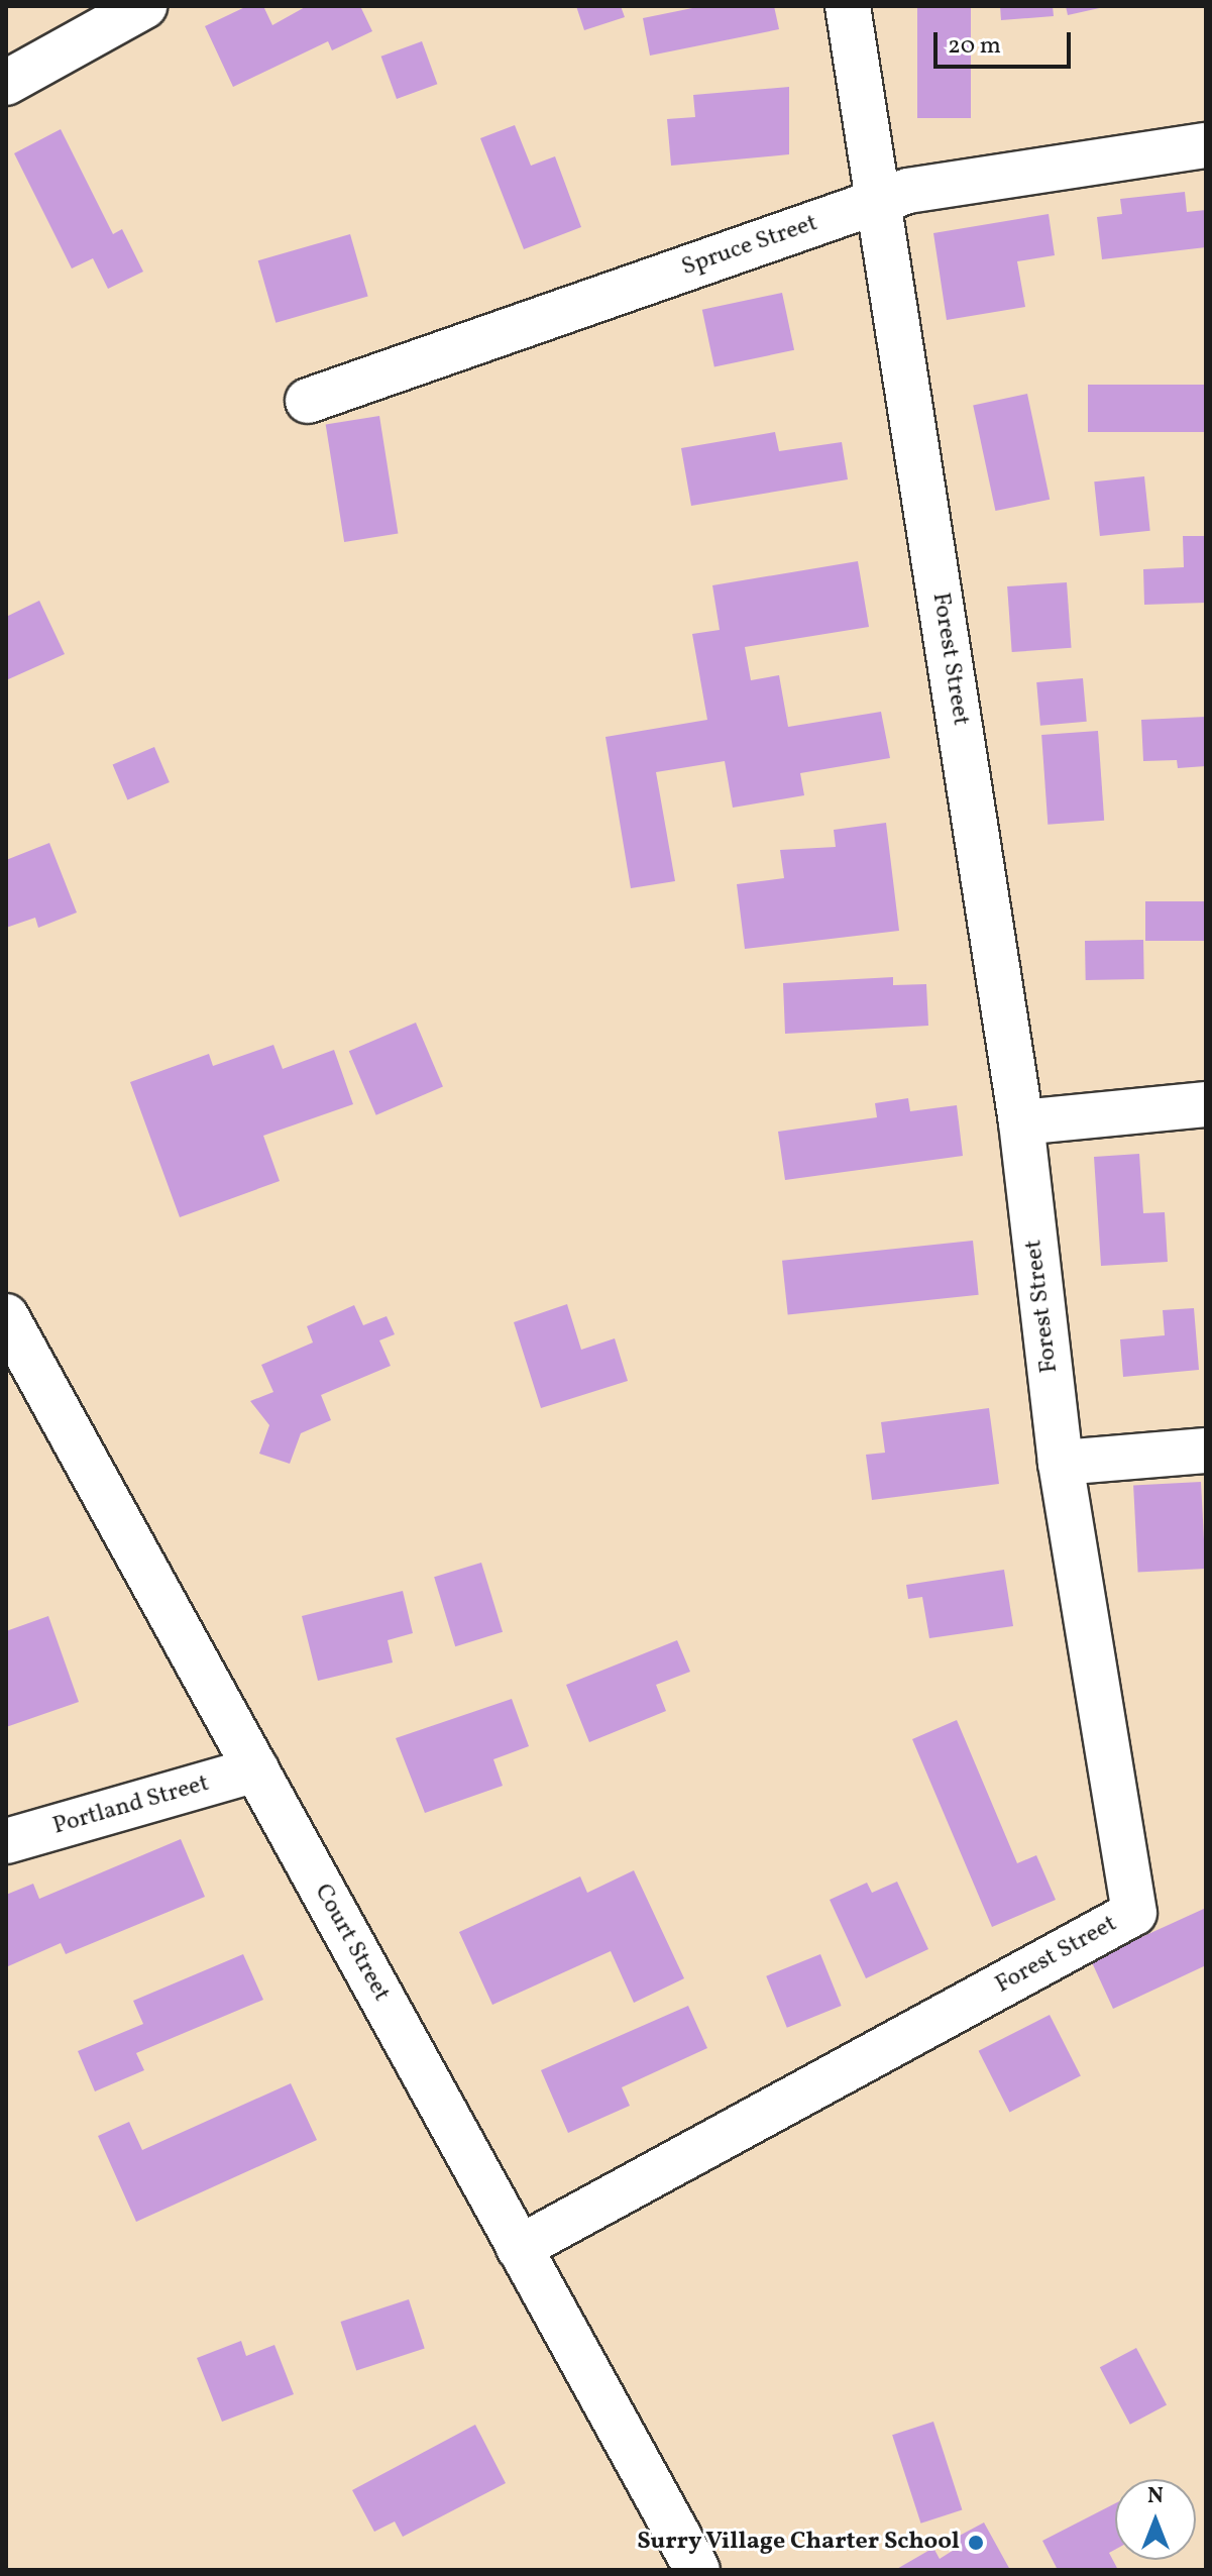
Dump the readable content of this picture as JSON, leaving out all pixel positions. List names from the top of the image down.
{
  "streets": {
    "street": [
      "Spruce Street",
      "Forest Street",
      "Portland Street",
      "Court Street"
    ]
  },
  "crossings": [
    ["Spruce Street", "Forest Street"],
    ["Forest Street", "Court Street"],
    ["Portland Street", "Court Street"]
  ],
  "places": ["Surry Village Charter School"],
  "scale_bar": "20 m",
  "north": "top"
}
